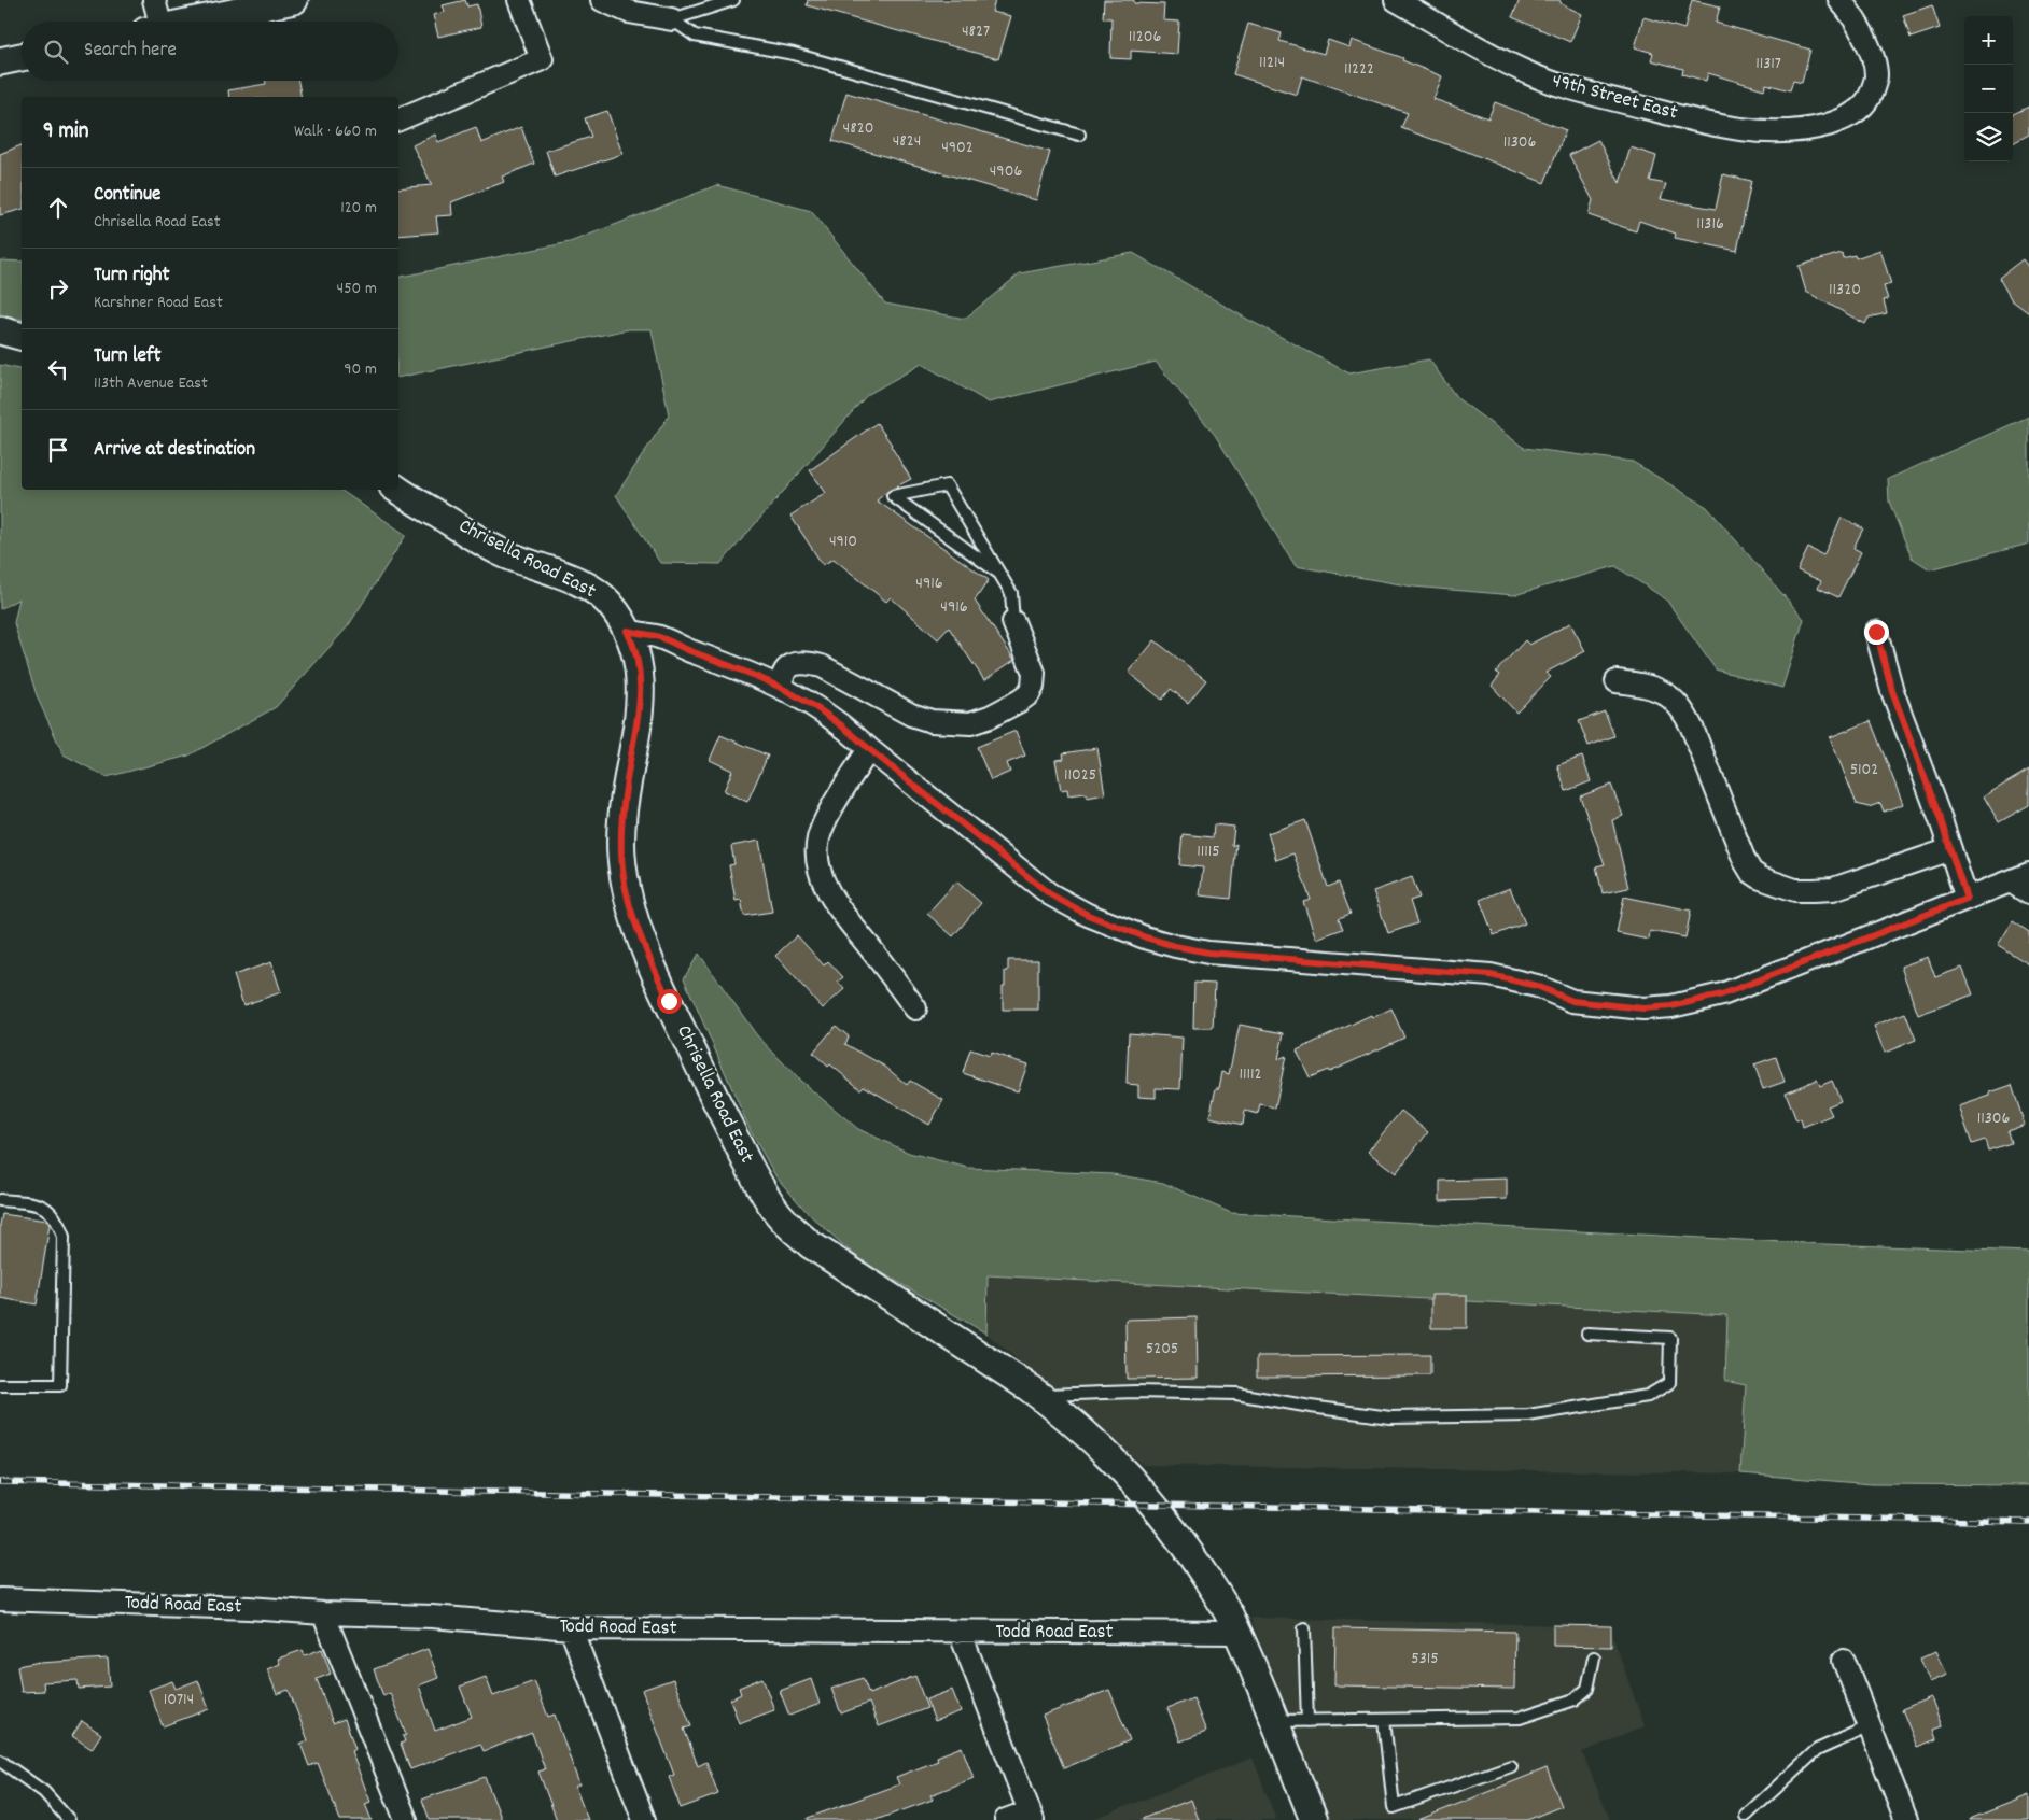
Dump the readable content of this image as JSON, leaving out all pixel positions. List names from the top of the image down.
{
  "streets": {
    "street": ["49th Street East", "Chrisella Road East", "Todd Road East"]
  },
  "crossings": [
    ["Chrisella Road East", "Todd Road East"]
  ],
  "house_numbers": [
    "4827",
    "11206",
    "11214",
    "11317",
    "11222",
    "4820",
    "4824",
    "11306",
    "4902",
    "4906",
    "11316",
    "11320",
    "4910",
    "4916",
    "4916",
    "5102",
    "11025",
    "11115",
    "11112",
    "11306",
    "5205",
    "5315",
    "10714"
  ],
  "page": {
    "map_buttons": ["+", "−"],
    "search": "Search here",
    "heading": ["9 min", "Walk · 660 m"],
    "list": [
      ["Continue", "Chrisella Road East", "120 m"],
      ["Turn right", "Karshner Road East", "450 m"],
      ["Turn left", "113th Avenue East", "90 m"],
      "Arrive at destination"
    ]
  }
}
